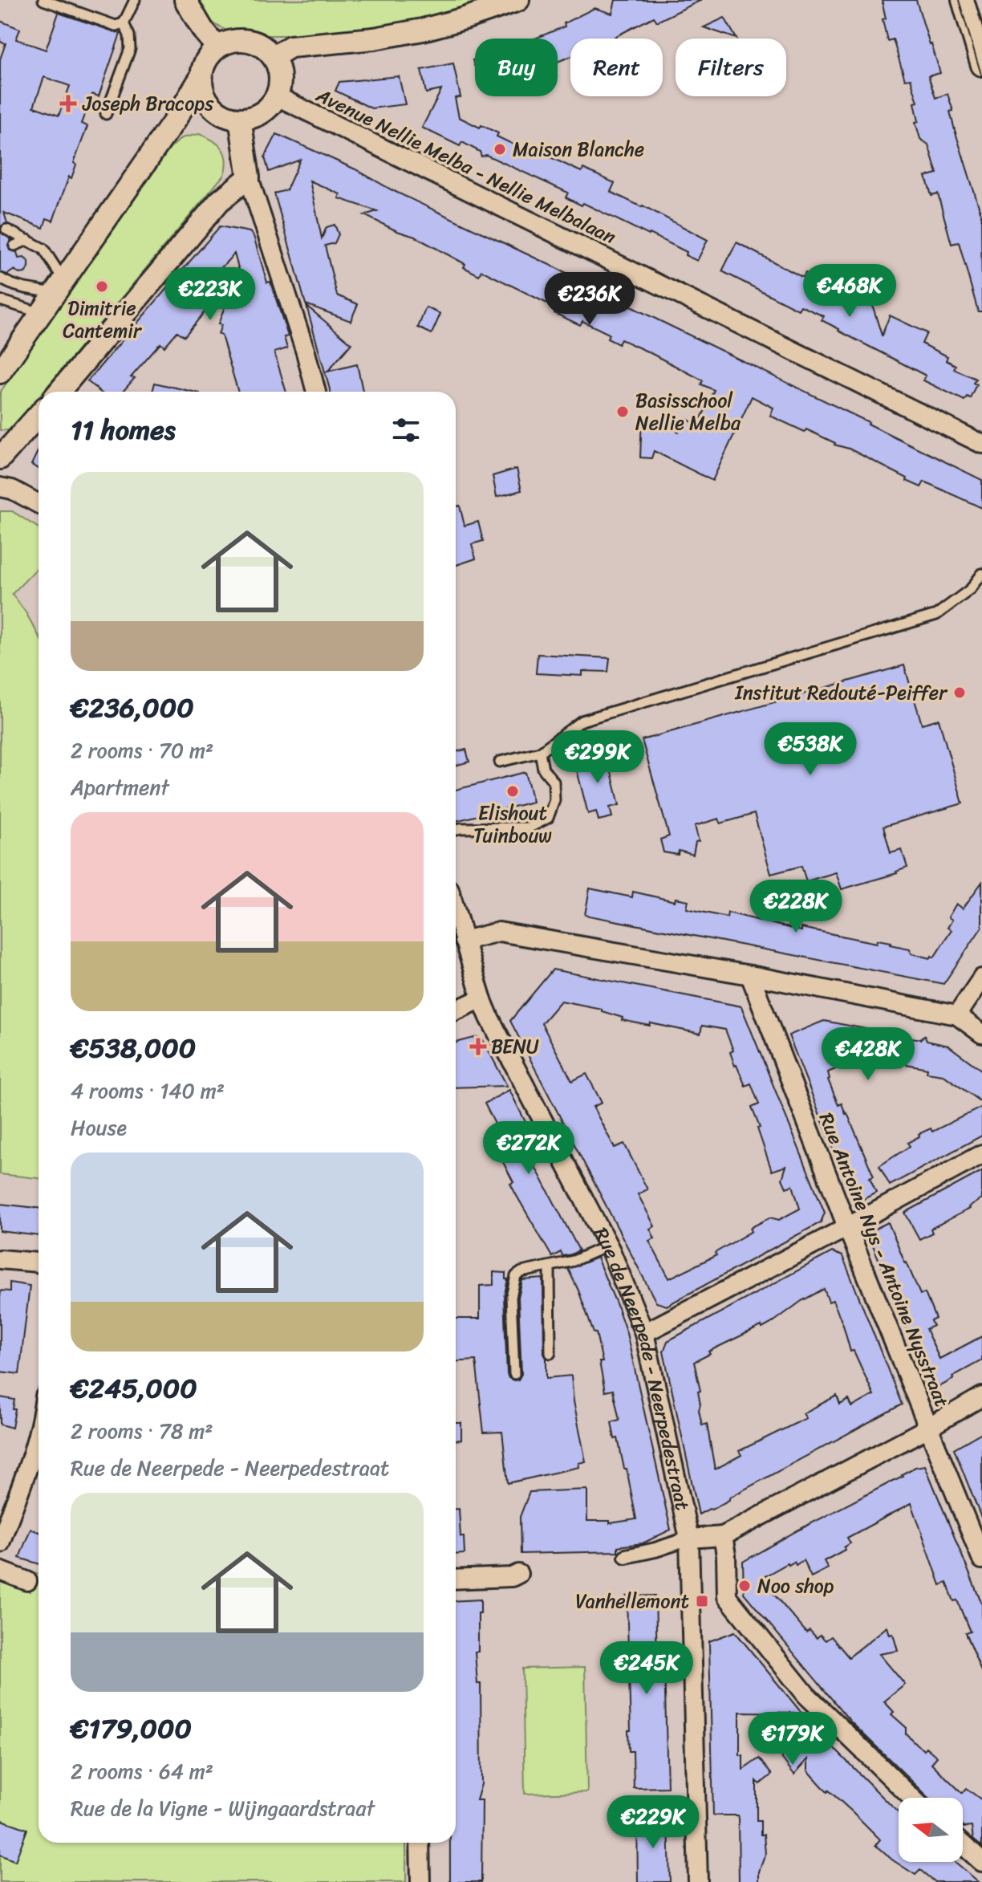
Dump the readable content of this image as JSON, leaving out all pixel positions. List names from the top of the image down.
{
  "streets": {
    "street": ["Avenue Nellie Melba - Nellie Melbalaan", "Rue Antoine Nys - Antoine Nysstraat", "Rue de Neerpede - Neerpedestraat"]
  },
  "places": {
    "health": ["Joseph Bracops", "BENU"],
    "other": [
      "Maison Blanche",
      "Dimitrie Cantemir",
      "Basisschool Nellie Melba",
      "Institut Redouté-Peiffer",
      "Elishout Tuinbouw",
      "Noo shop"
    ],
    "transit": ["Vanhellemont"]
  },
  "north": "left",
  "page": {
    "chip": ["Buy", "Rent", "Filters"],
    "price": [
      "€468K",
      "€223K",
      "€236K",
      "€538K",
      "€299K",
      "€228K",
      "€428K",
      "€272K",
      "€245K",
      "€179K",
      "€229K"
    ],
    "heading": "11 homes",
    "list": [
      {
        "name": "€236,000",
        "note": "2 rooms · 70 m² · Apartment"
      },
      {
        "name": "€538,000",
        "note": "4 rooms · 140 m² · House"
      },
      {
        "name": "€245,000",
        "note": "2 rooms · 78 m² · Rue de Neerpede - Neerpedestraat"
      },
      {
        "name": "€179,000",
        "note": "2 rooms · 64 m² · Rue de la Vigne - Wijngaardstraat"
      }
    ]
  }
}
